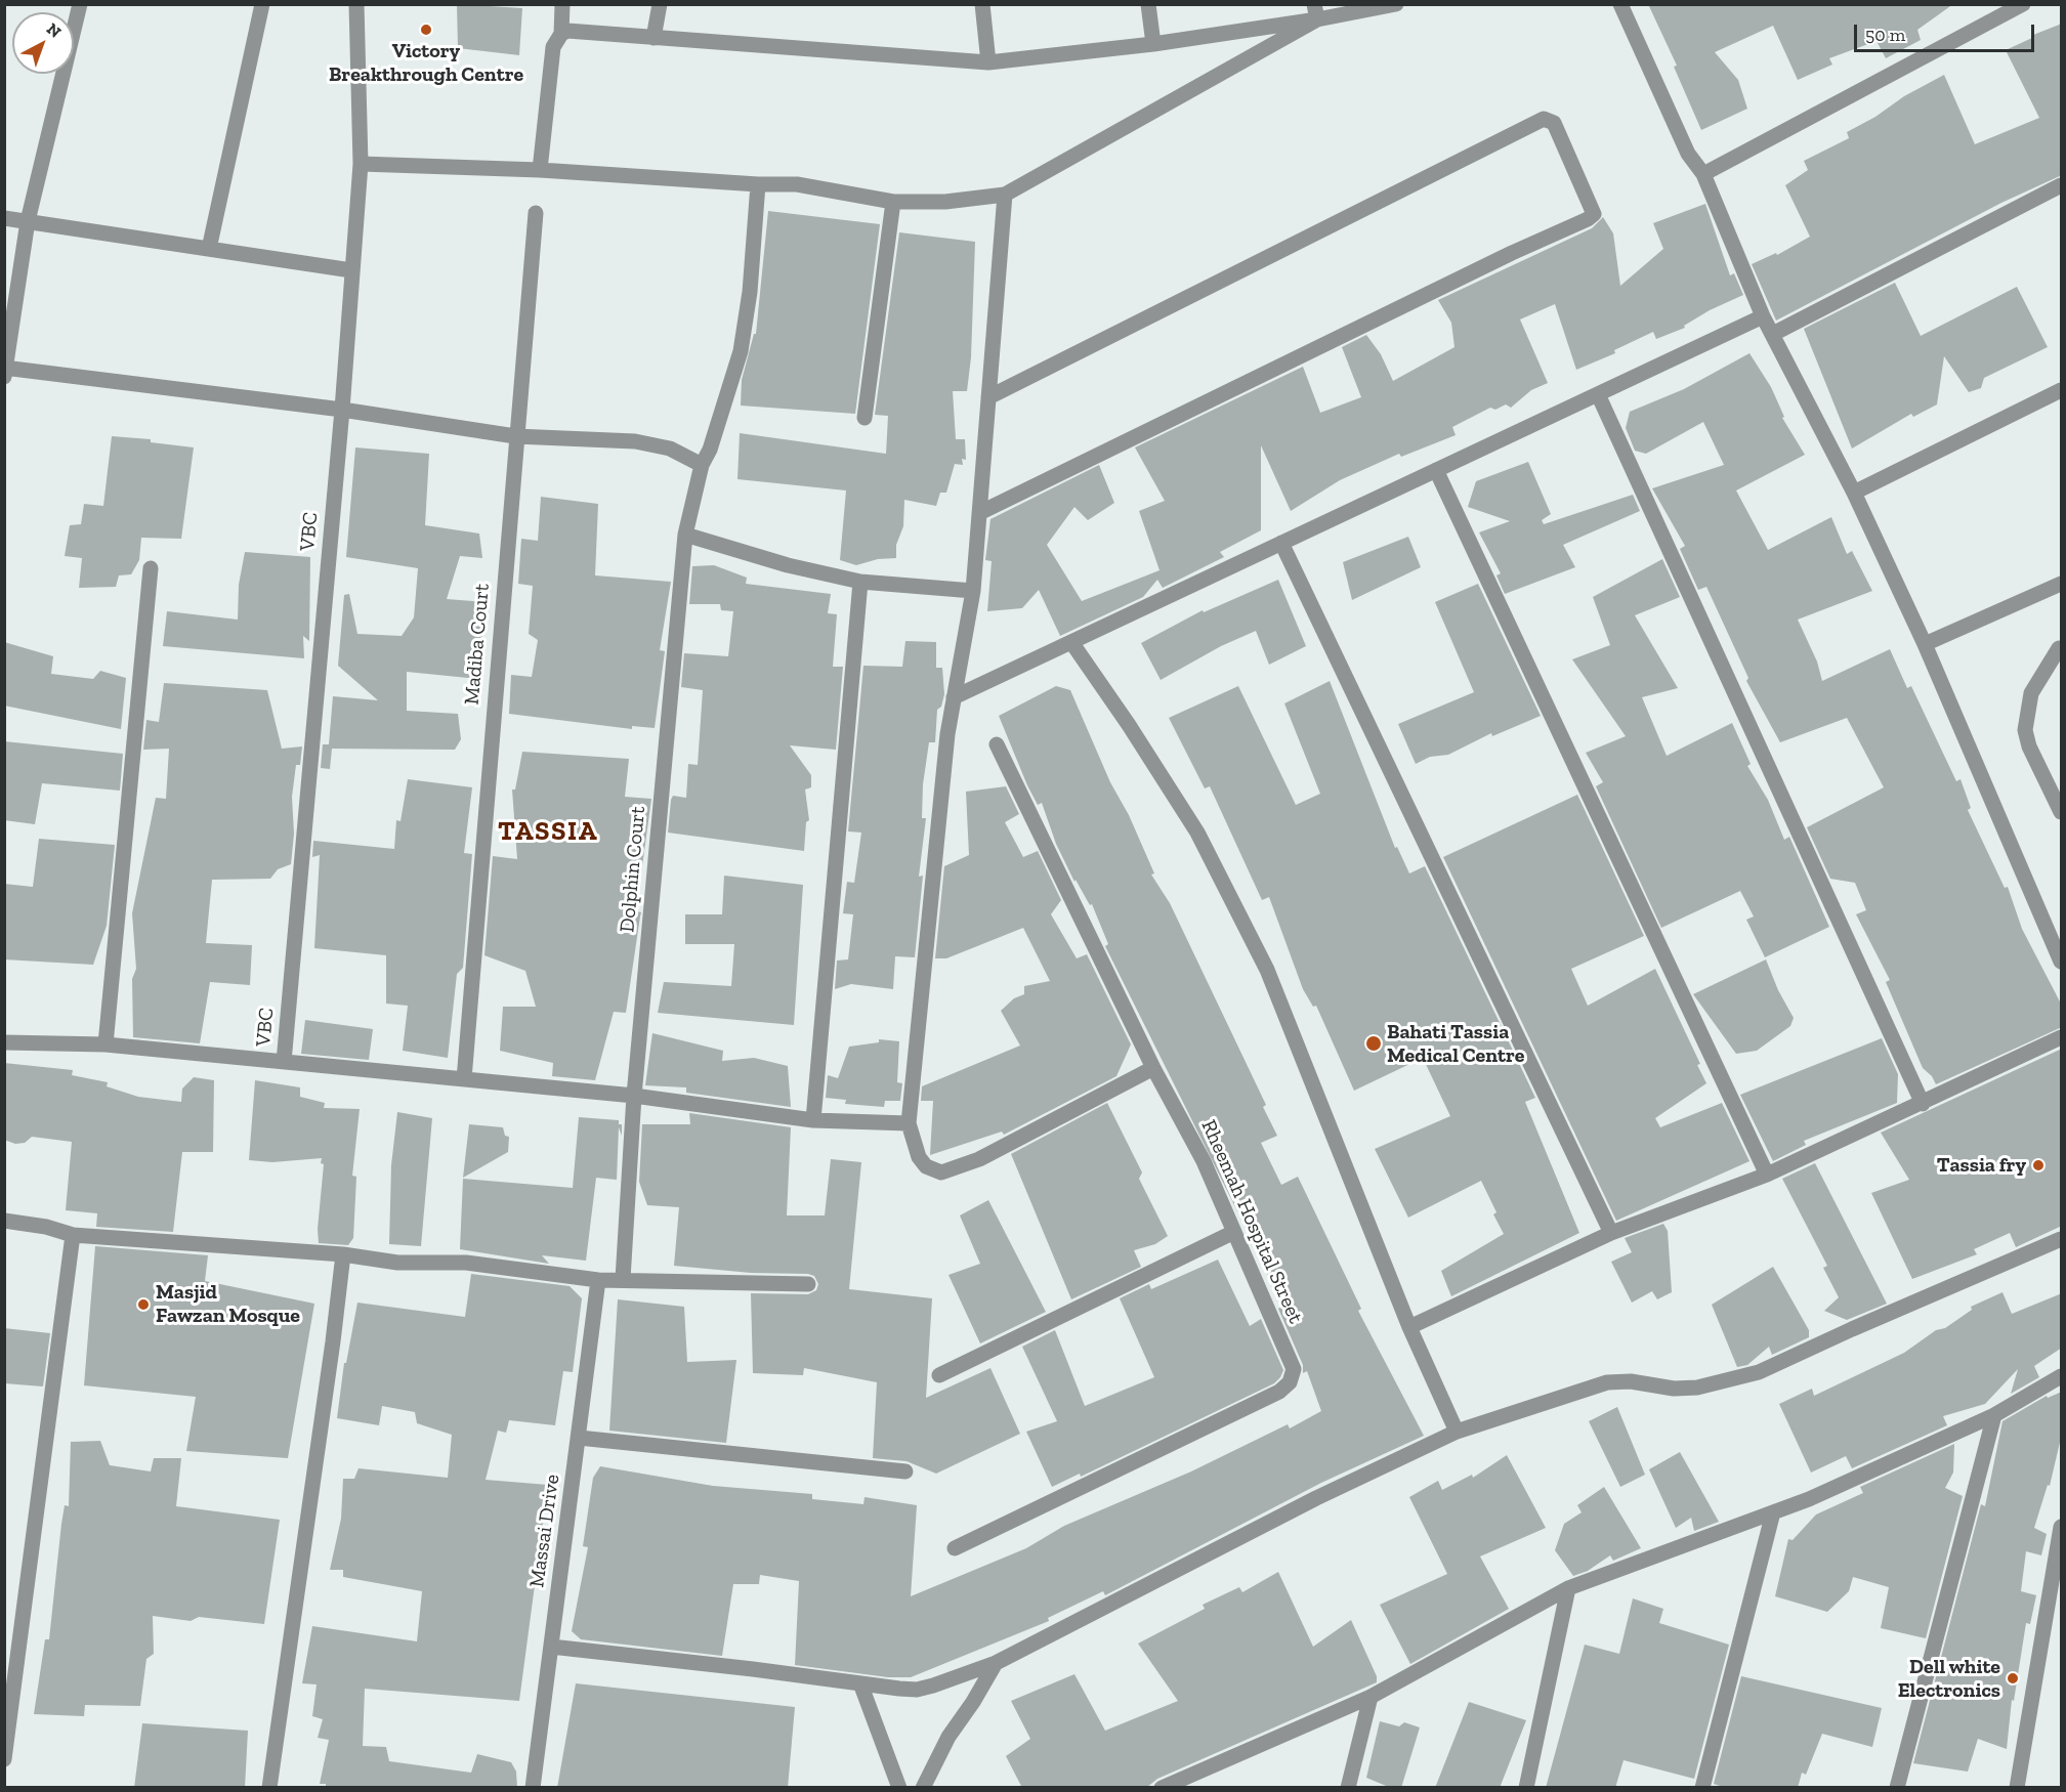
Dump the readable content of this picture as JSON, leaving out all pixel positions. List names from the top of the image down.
{
  "streets": {
    "street": [
      "VBC",
      "Madiba Court",
      "Dolphin Court",
      "Rheemah Hospital Street",
      "Massai Drive"
    ]
  },
  "districts": ["TASSIA"],
  "places": [
    "Victory Breakthrough Centre",
    "Bahati Tassia Medical Centre",
    "Tassia fry",
    "Masjid Fawzan Mosque",
    "Dell white Electronics"
  ],
  "scale_bar": "50 m",
  "north": "top right"
}
